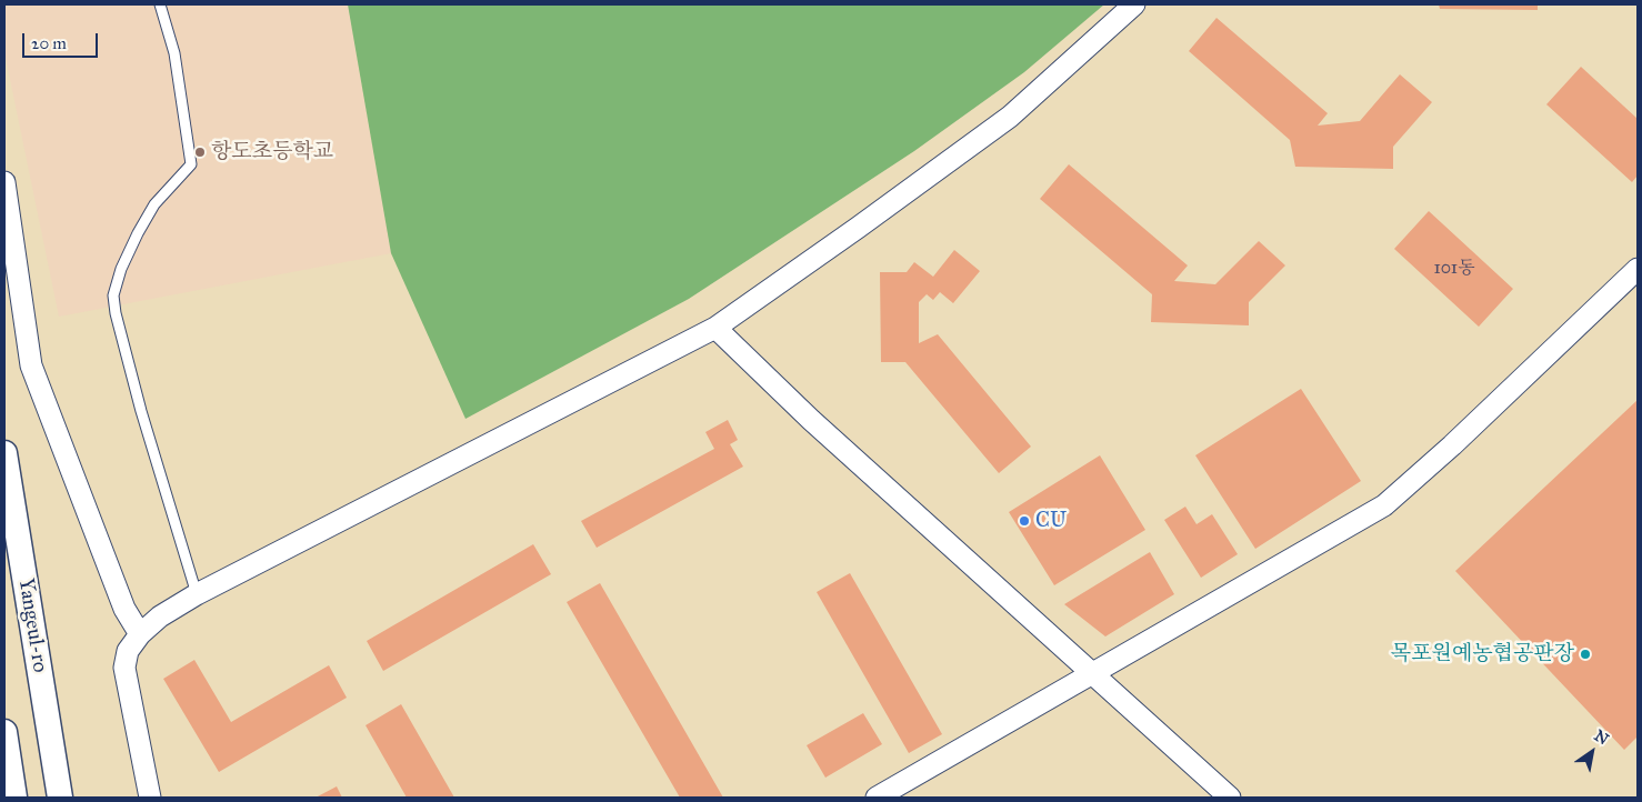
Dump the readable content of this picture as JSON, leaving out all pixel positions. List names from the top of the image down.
{
  "streets": {
    "street": ["Yangeul-ro"]
  },
  "places": ["항도초등학교", "CU", "목포원예농협공판장"],
  "house_numbers": ["101동"],
  "scale_bar": "20 m",
  "north": "top right"
}
